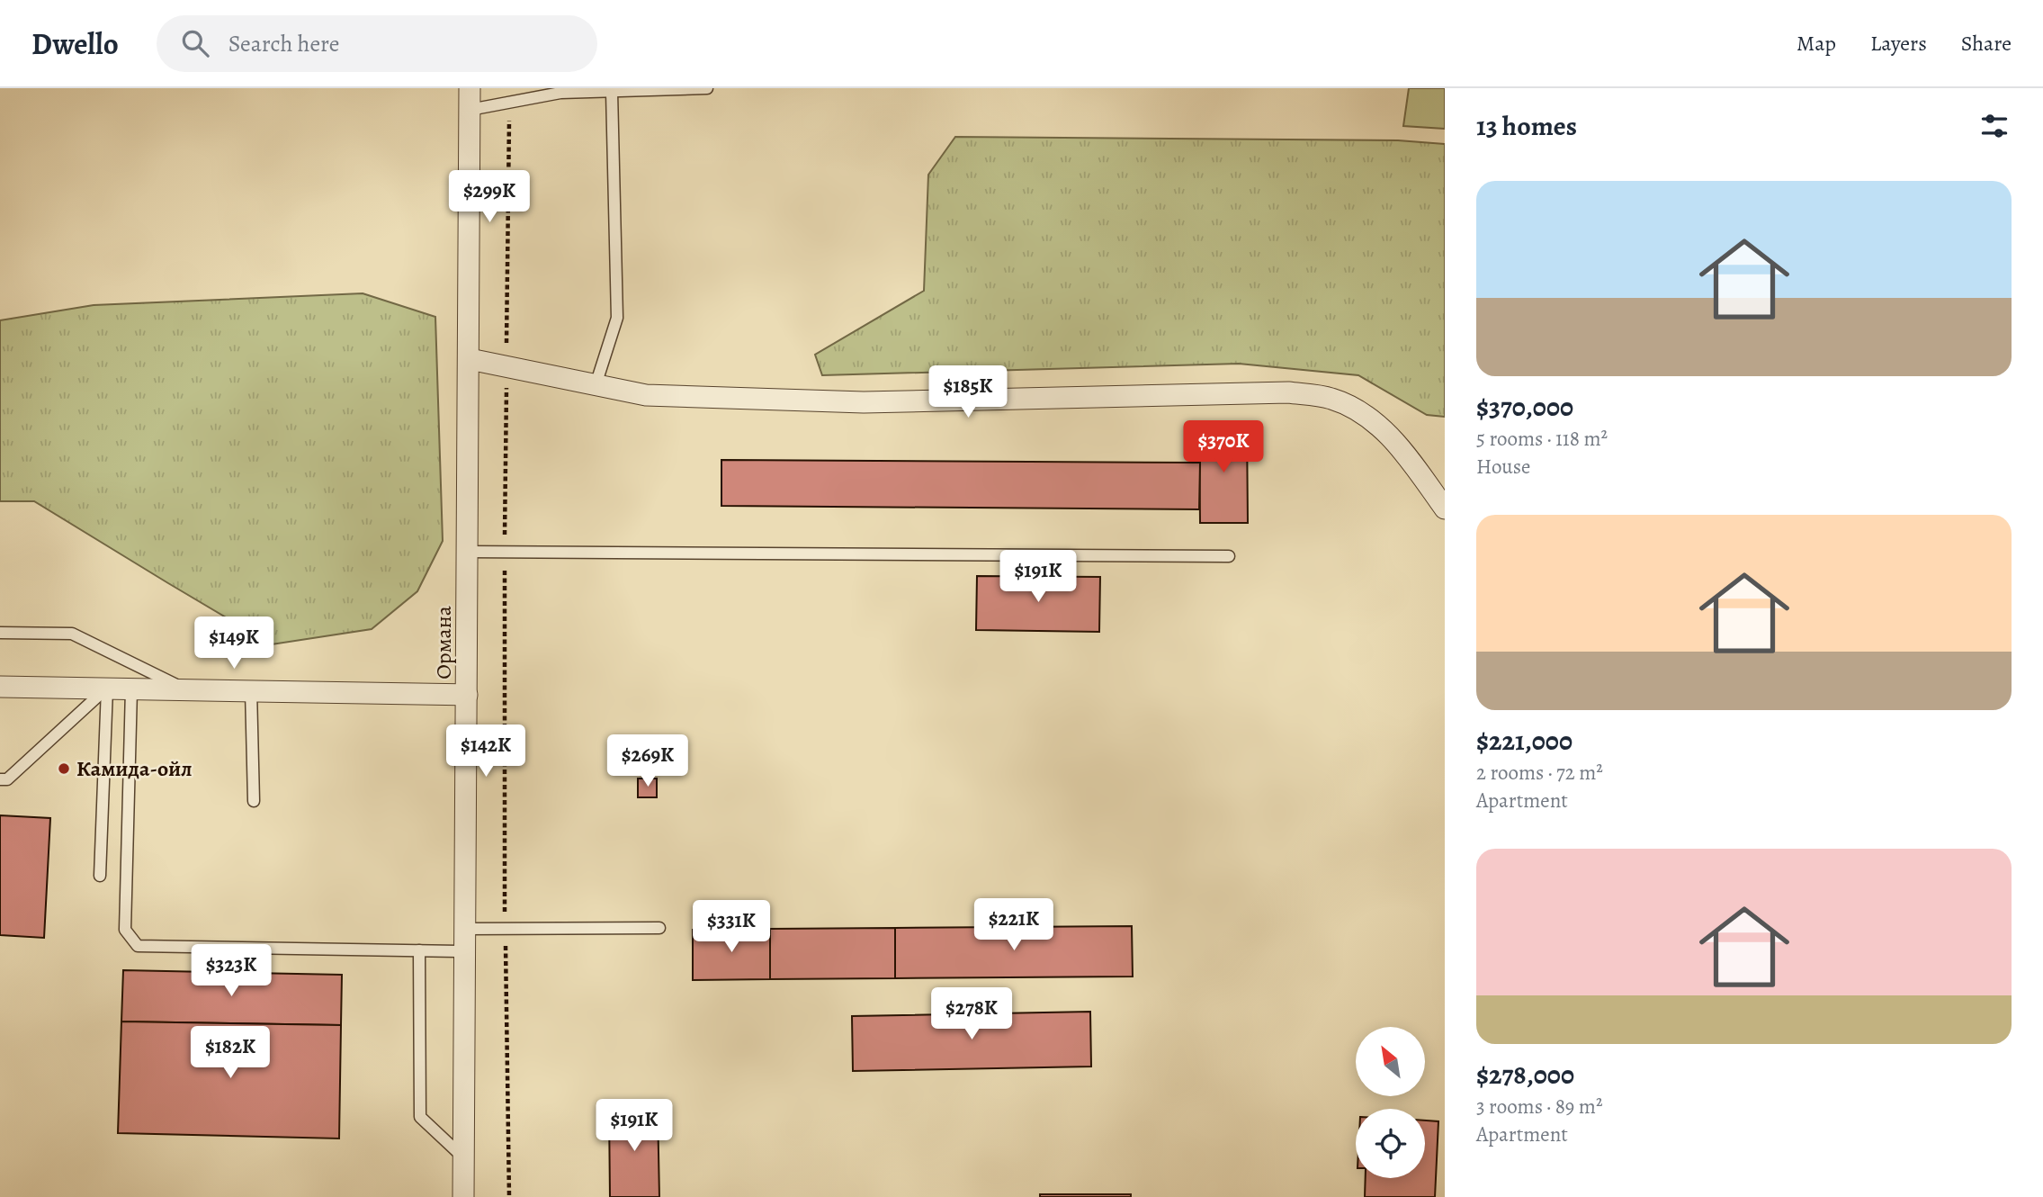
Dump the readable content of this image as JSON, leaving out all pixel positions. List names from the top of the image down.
{
  "streets": {
    "street": ["Ормана"]
  },
  "places": ["Камида-ойл"],
  "north": "top left",
  "page": {
    "header": "Dwello",
    "search": "Search here",
    "nav": ["Map", "Layers", "Share"],
    "heading": "13 homes",
    "list": [
      {
        "name": "$370,000",
        "note": "5 rooms · 118 m² · House"
      },
      {
        "name": "$221,000",
        "note": "2 rooms · 72 m² · Apartment"
      },
      {
        "name": "$278,000",
        "note": "3 rooms · 89 m² · Apartment"
      }
    ],
    "price": [
      "$299K",
      "$185K",
      "$370K",
      "$191K",
      "$149K",
      "$142K",
      "$269K",
      "$221K",
      "$331K",
      "$323K",
      "$278K",
      "$182K",
      "$191K"
    ]
  }
}
